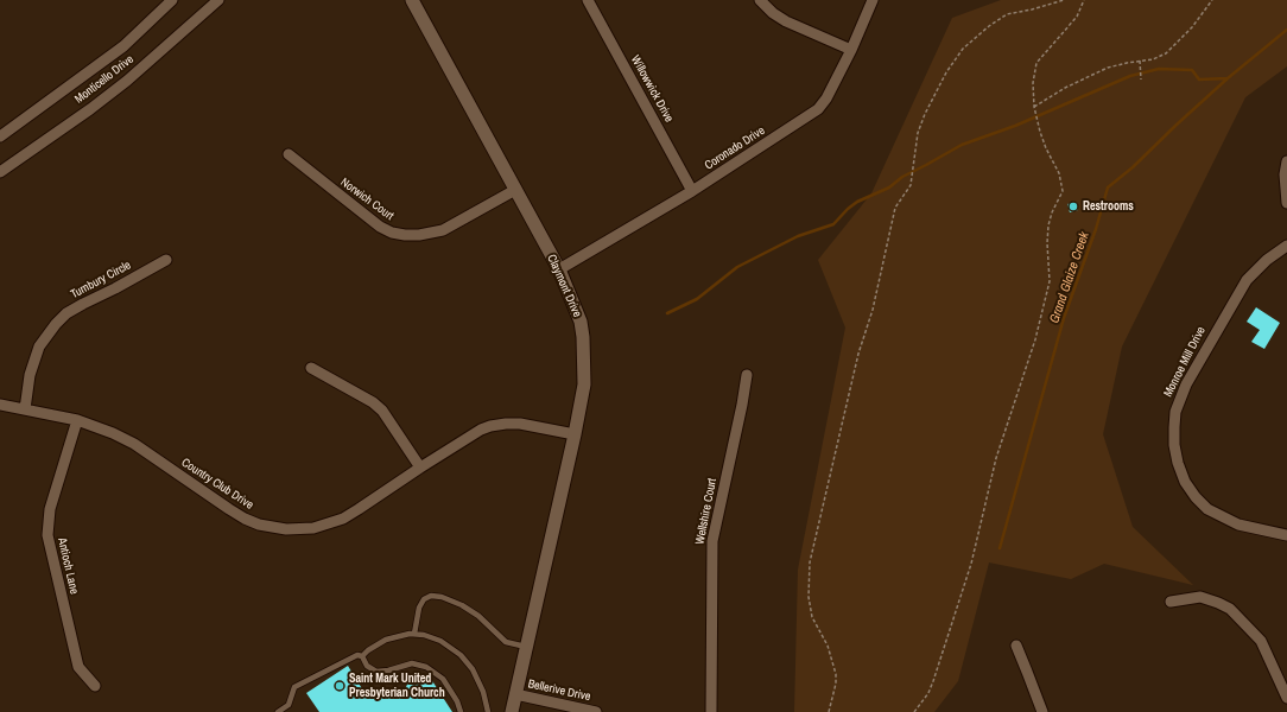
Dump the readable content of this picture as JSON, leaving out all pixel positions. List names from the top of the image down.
{
  "streets": {
    "street": [
      "Monticello Drive",
      "Willowwick Drive",
      "Coronado Drive",
      "Norwich Court",
      "Turnbury Circle",
      "Claymont Drive",
      "Monroe Mill Drive",
      "Country Club Drive",
      "Wellshire Court",
      "Antioch Lane",
      "Bellerive Drive"
    ]
  },
  "crossings": [
    ["Willowwick Drive", "Coronado Drive"],
    ["Coronado Drive", "Claymont Drive"],
    ["Norwich Court", "Claymont Drive"],
    ["Turnbury Circle", "Country Club Drive"],
    ["Claymont Drive", "Country Club Drive"],
    ["Claymont Drive", "Bellerive Drive"],
    ["Country Club Drive", "Antioch Lane"]
  ],
  "water": ["Grand Glaize Creek"],
  "places": ["Restrooms", "Saint Mark United Presbyterian Church"]
}
